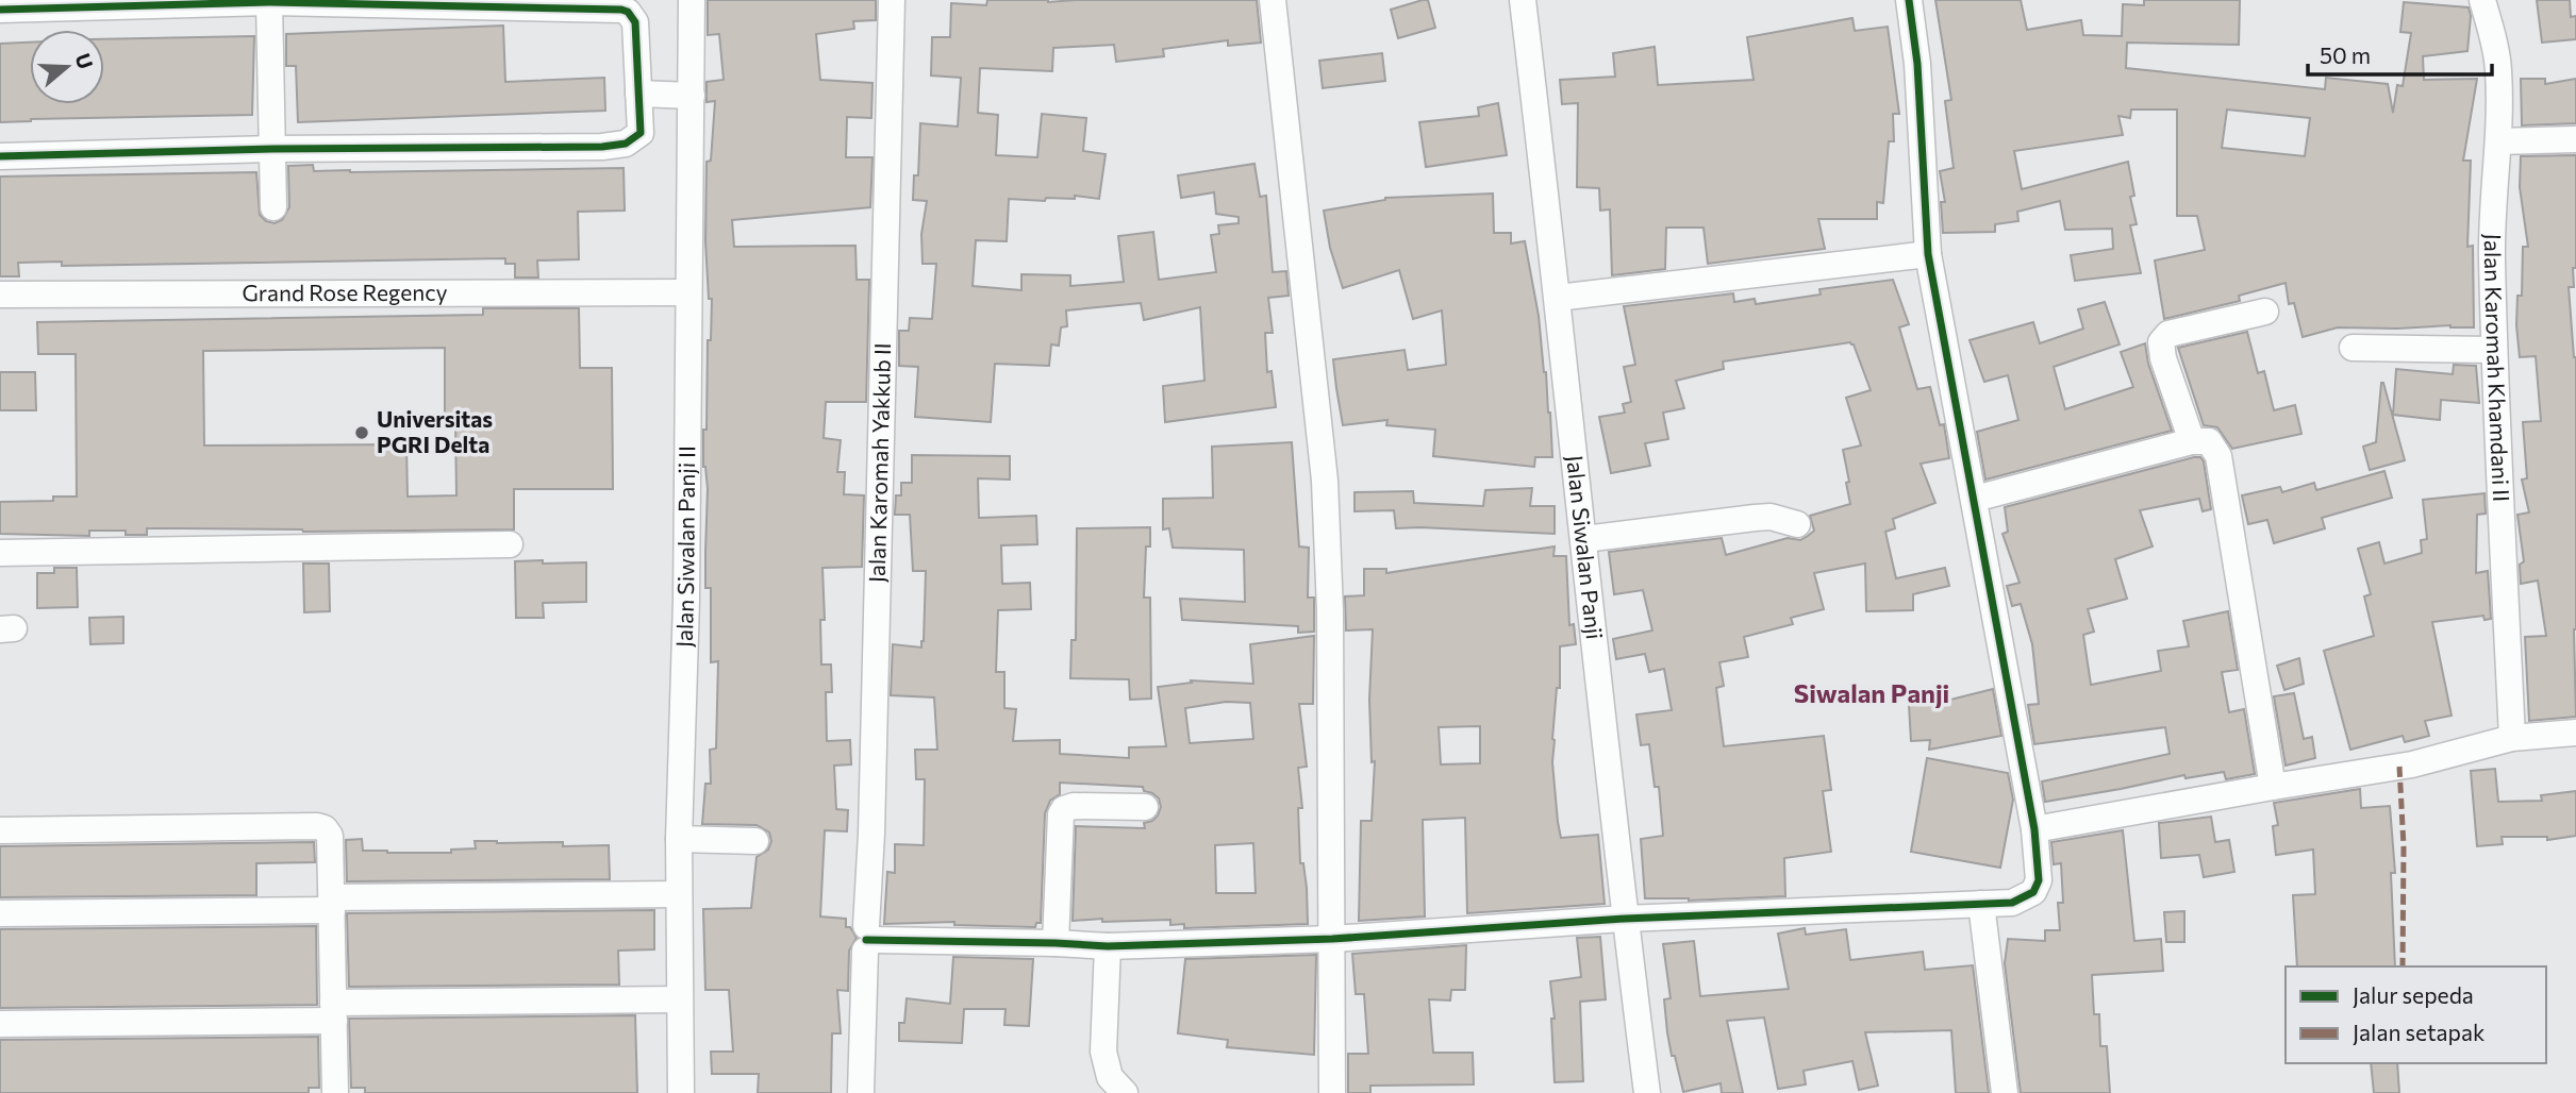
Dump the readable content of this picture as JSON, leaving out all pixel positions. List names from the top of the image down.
{
  "streets": {
    "street": [
      "Grand Rose Regency",
      "Jalan Karomah Khamdani II",
      "Jalan Karomah Yakkub II",
      "Jalan Siwalan Panji II",
      "Jalan Siwalan Panji"
    ]
  },
  "crossings": [
    ["Grand Rose Regency", "Jalan Siwalan Panji II"]
  ],
  "districts": ["Siwalan Panji"],
  "places": ["Universitas PGRI Delta"],
  "legend": ["Jalur sepeda", "Jalan setapak"],
  "scale_bar": "50 m",
  "north": "right"
}
